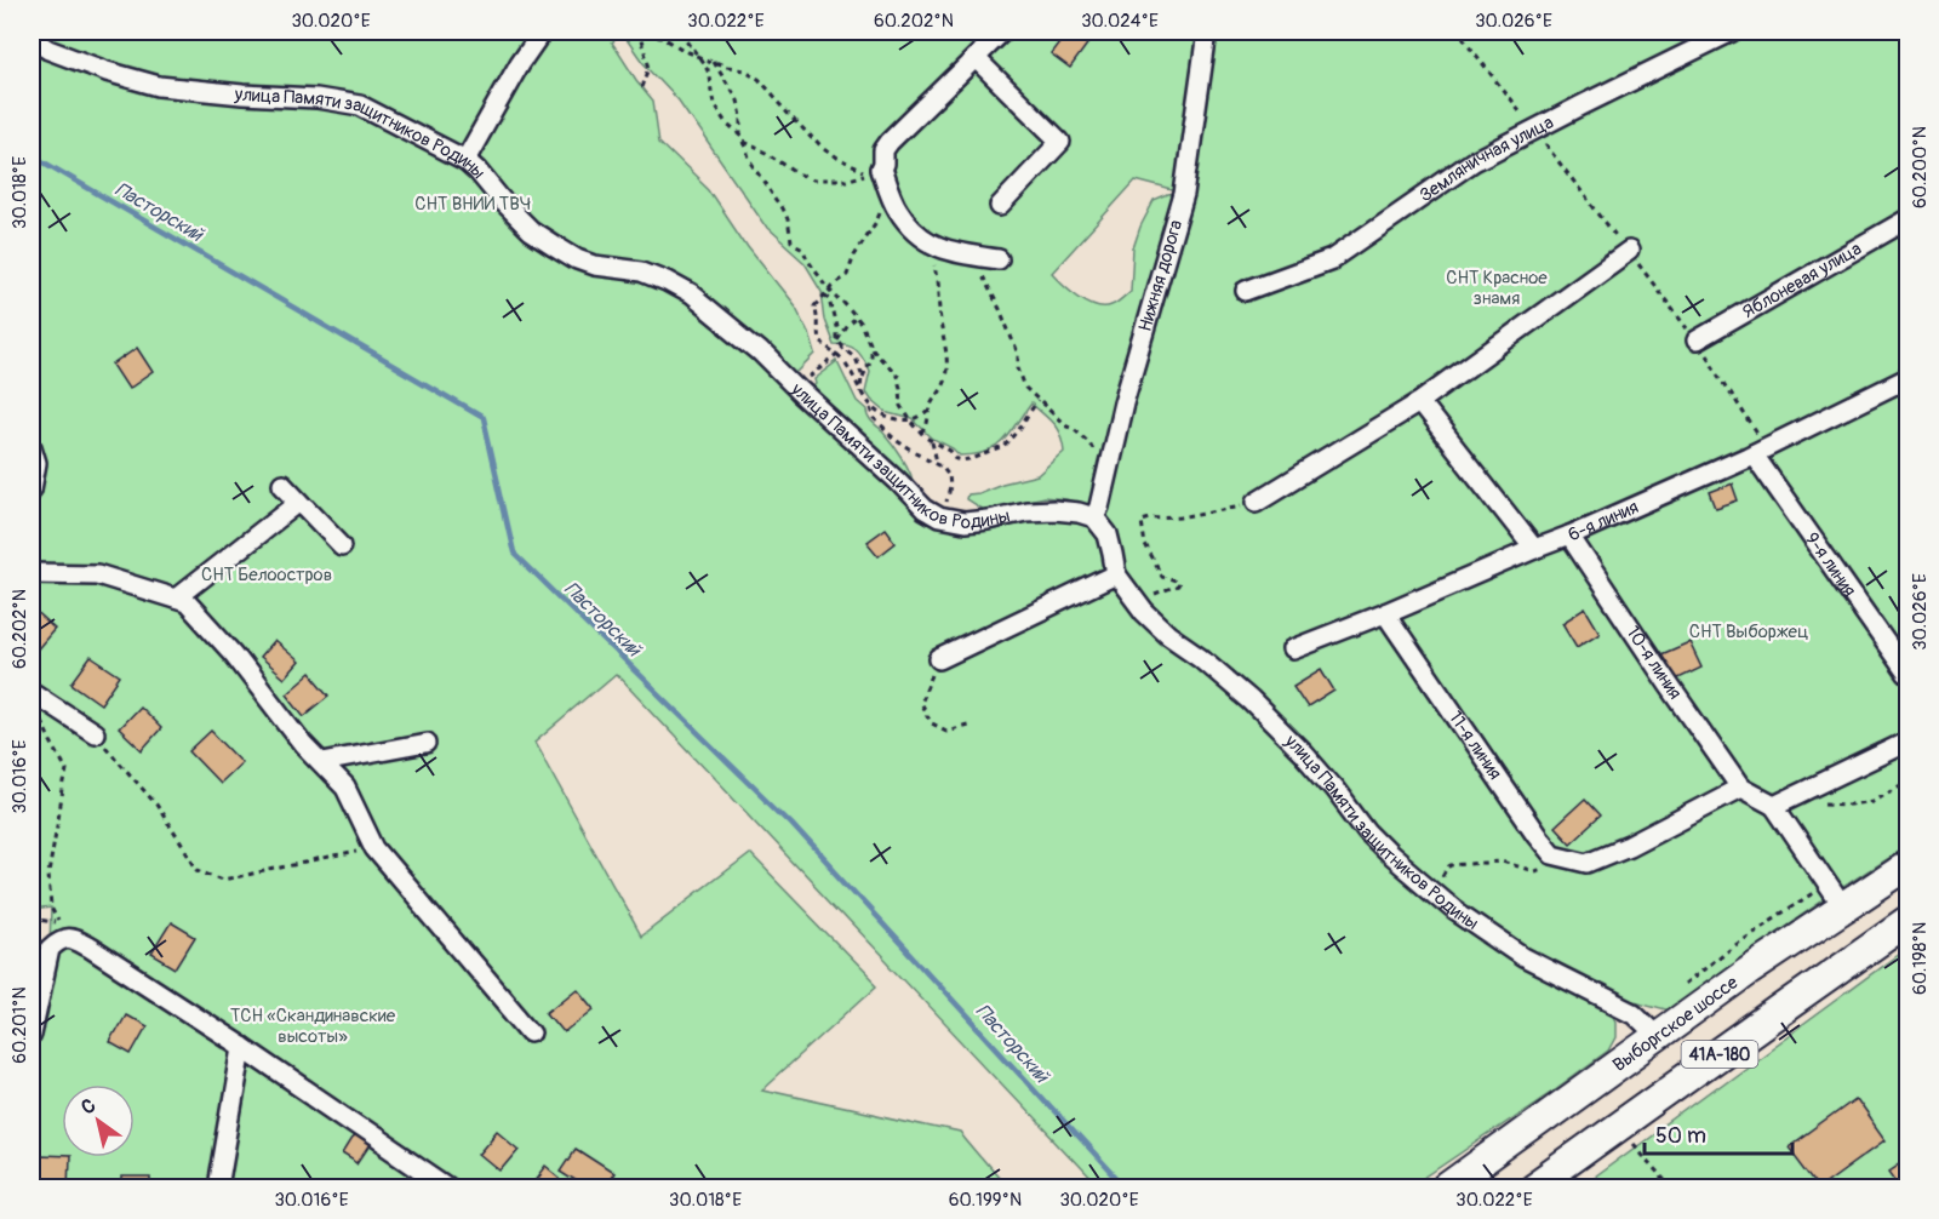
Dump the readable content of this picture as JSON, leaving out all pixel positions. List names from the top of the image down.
{
  "streets": {
    "main road": ["Выборгское шоссе", "41А-180"],
    "street": [
      "улица Памяти защитников Родины",
      "Земляничная улица",
      "Нижняя дорога",
      "Яблоневая улица",
      "6-я линия",
      "9-я линия",
      "10-я линия",
      "11-я линия"
    ]
  },
  "crossings": [
    ["улица Памяти защитников Родины", "Нижняя дорога"],
    ["улица Памяти защитников Родины", "Выборгское шоссе"],
    ["6-я линия", "9-я линия"],
    ["6-я линия", "10-я линия"],
    ["6-я линия", "11-я линия"]
  ],
  "water": ["Пасторский"],
  "parks": [
    "СНТ ВНИИ ТВЧ",
    "СНТ Красное знамя",
    "СНТ Белоостров",
    "СНТ Выборжец",
    "ТСН «Скандинавские высоты»"
  ],
  "scale_bar": "50 m",
  "north": "top left",
  "coordinates": [
    "30.020°E",
    "30.022°E",
    "60.202°N",
    "30.024°E",
    "30.026°E",
    "60.200°N",
    "30.018°E",
    "30.016°E",
    "60.198°N",
    "60.201°N",
    "60.199°N"
  ]
}
